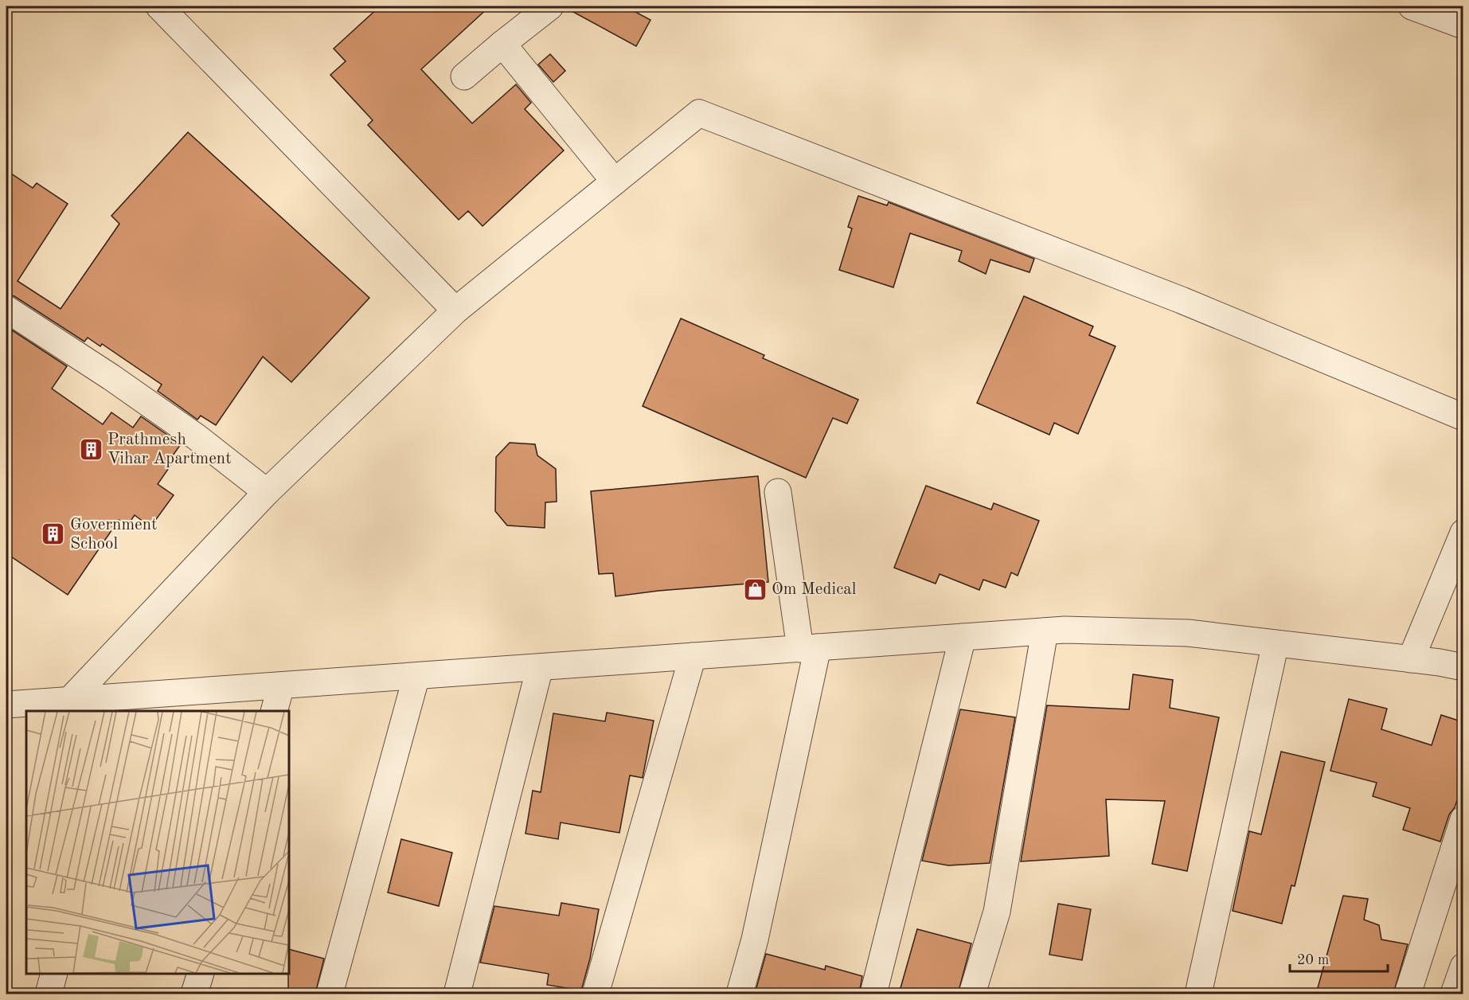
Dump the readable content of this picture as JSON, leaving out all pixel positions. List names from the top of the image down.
{
  "places": {
    "building": ["Prathmesh Vihar Apartment", "Government School"],
    "shop": ["Om Medical"]
  },
  "scale_bar": "20 m"
}
